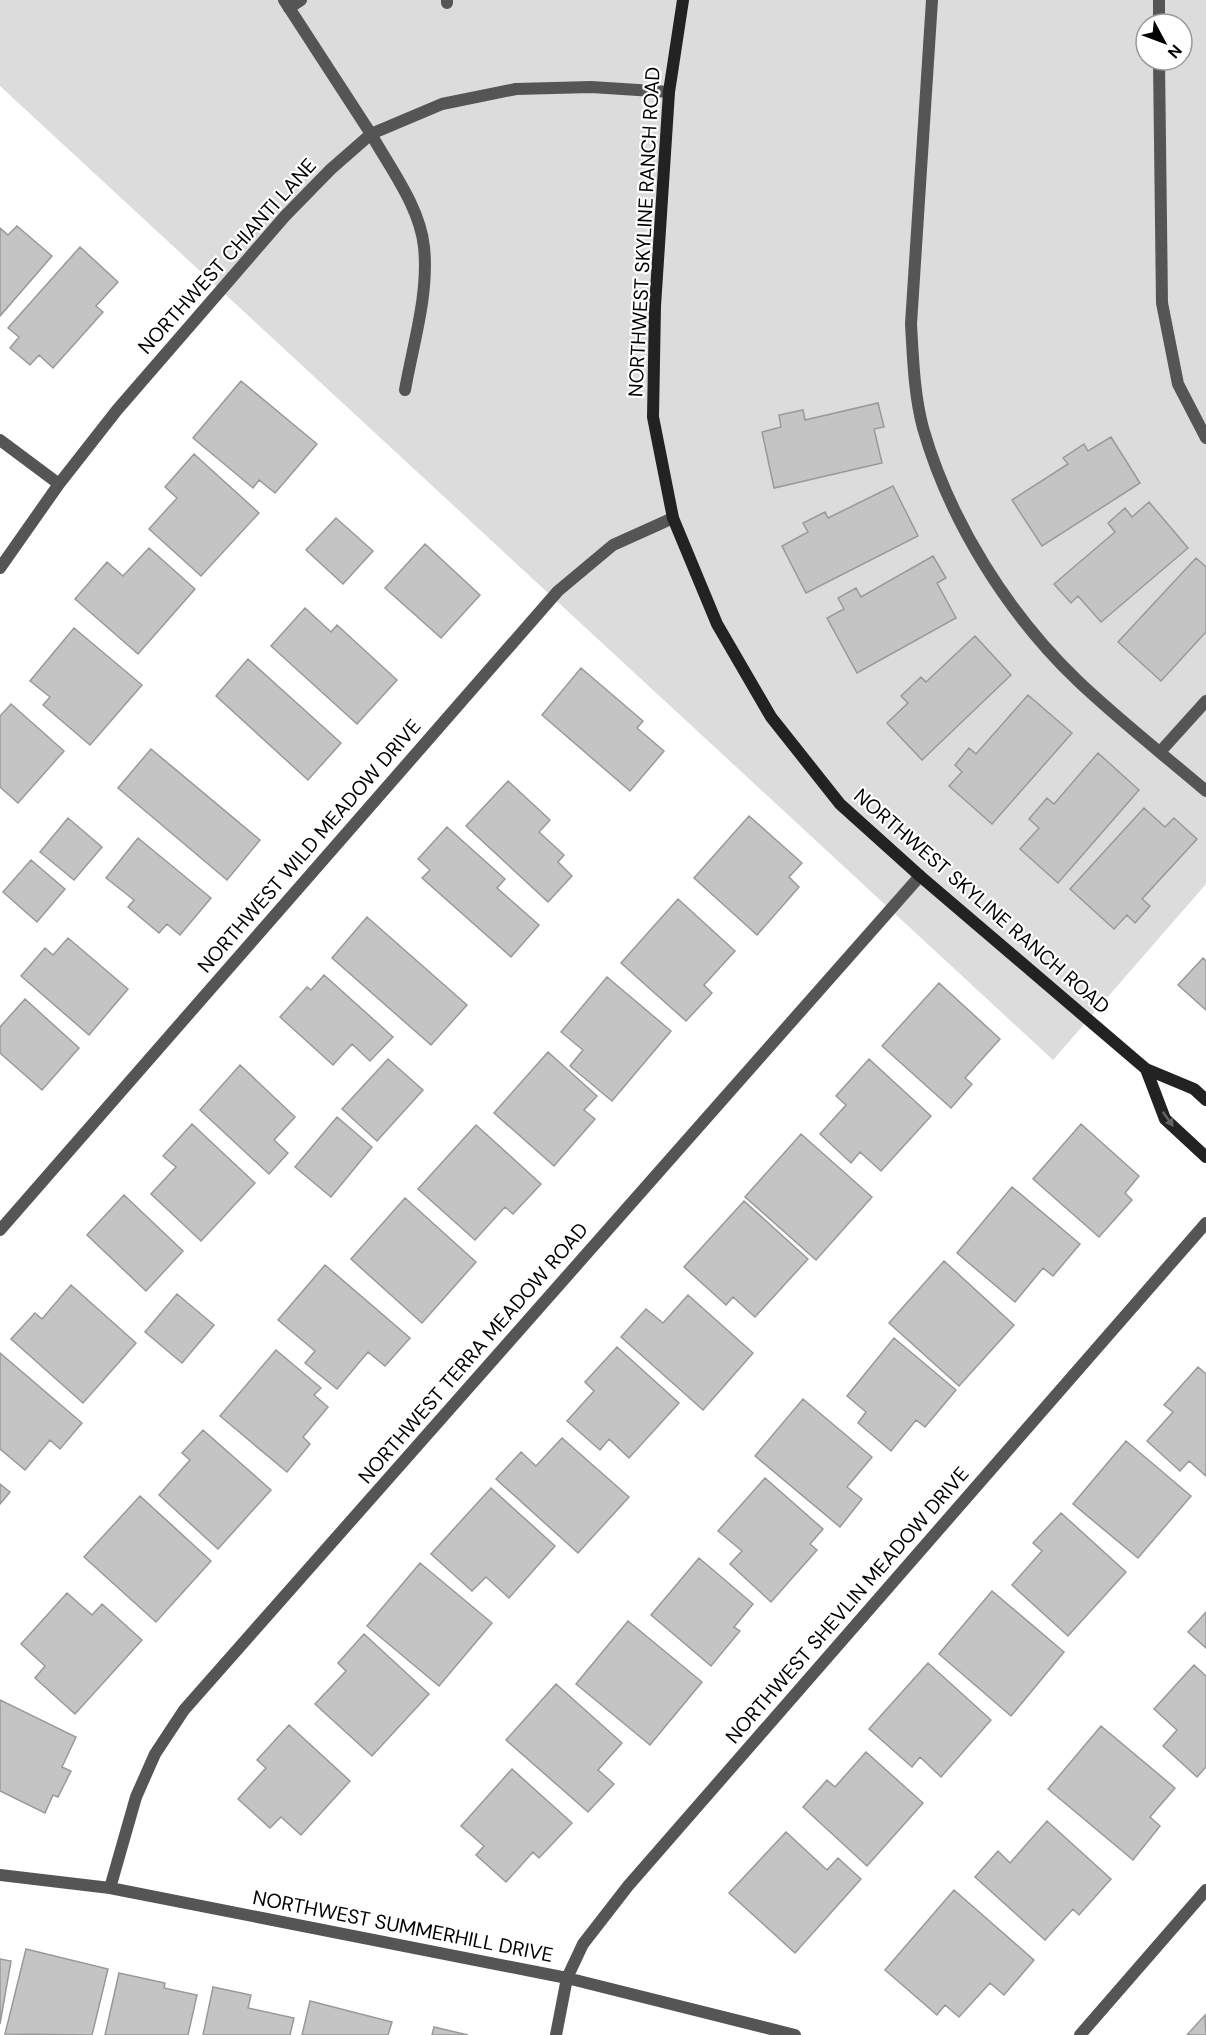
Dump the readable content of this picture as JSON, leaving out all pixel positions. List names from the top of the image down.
{
  "streets": {
    "street": [
      "NORTHWEST SKYLINE RANCH ROAD",
      "NORTHWEST CHIANTI LANE",
      "NORTHWEST WILD MEADOW DRIVE",
      "NORTHWEST TERRA MEADOW ROAD",
      "NORTHWEST SHEVLIN MEADOW DRIVE",
      "NORTHWEST SUMMERHILL DRIVE"
    ]
  },
  "crossings": [
    ["NORTHWEST SKYLINE RANCH ROAD", "NORTHWEST CHIANTI LANE"],
    ["NORTHWEST SKYLINE RANCH ROAD", "NORTHWEST WILD MEADOW DRIVE"],
    ["NORTHWEST SKYLINE RANCH ROAD", "NORTHWEST TERRA MEADOW ROAD"],
    ["NORTHWEST TERRA MEADOW ROAD", "NORTHWEST SUMMERHILL DRIVE"],
    ["NORTHWEST SHEVLIN MEADOW DRIVE", "NORTHWEST SUMMERHILL DRIVE"]
  ],
  "north": "bottom right"
}
